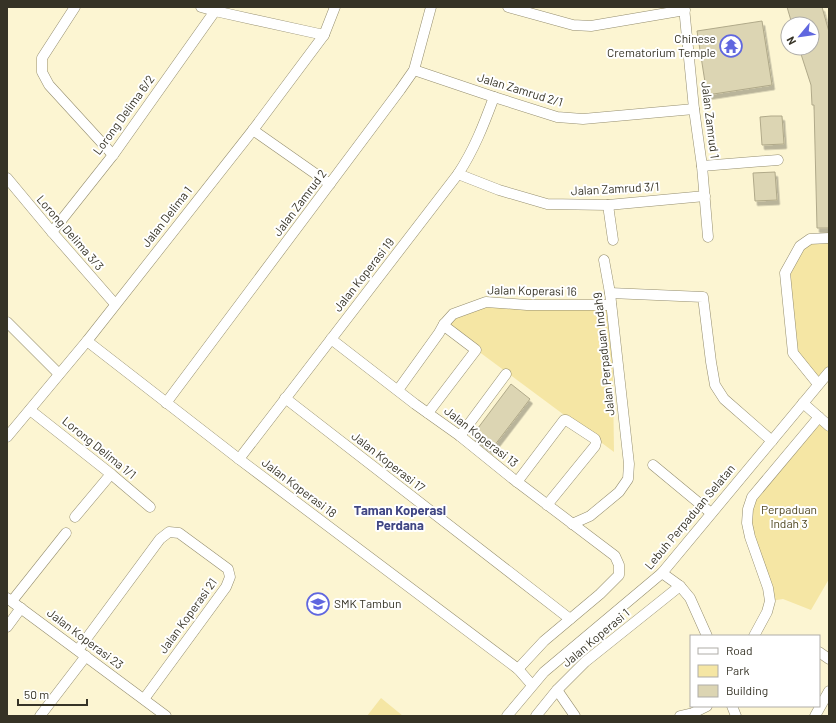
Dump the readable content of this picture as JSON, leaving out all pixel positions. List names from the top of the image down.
{
  "streets": {
    "street": [
      "Jalan Zamrud 2/1",
      "Lorong Delima 6/2",
      "Jalan Zamrud 1",
      "Jalan Zamrud 3/1",
      "Jalan Zamrud 2",
      "Jalan Delima 1",
      "Lorong Delima 3/3",
      "Jalan Koperasi 19",
      "Jalan Koperasi 16",
      "Jalan Perpaduan Indah9",
      "Jalan Koperasi 13",
      "Lorong Delima 1/1",
      "Jalan Koperasi 17",
      "Jalan Koperasi 18",
      "Lebuh Perpaduan Selatan",
      "Jalan Koperasi 21",
      "Jalan Koperasi 1",
      "Jalan Koperasi 23"
    ]
  },
  "crossings": [
    ["Jalan Zamrud 2/1", "Jalan Zamrud 1"],
    ["Jalan Zamrud 2/1", "Jalan Zamrud 2"],
    ["Jalan Zamrud 2/1", "Jalan Koperasi 19"],
    ["Lorong Delima 6/2", "Lorong Delima 3/3"],
    ["Jalan Zamrud 1", "Jalan Zamrud 3/1"],
    ["Jalan Zamrud 3/1", "Jalan Koperasi 19"],
    ["Jalan Zamrud 2", "Jalan Koperasi 18"],
    ["Jalan Delima 1", "Lorong Delima 3/3"],
    ["Jalan Delima 1", "Lorong Delima 1/1"],
    ["Jalan Delima 1", "Jalan Koperasi 18"],
    ["Jalan Koperasi 19", "Jalan Koperasi 13"],
    ["Jalan Koperasi 19", "Jalan Koperasi 17"],
    ["Jalan Koperasi 19", "Jalan Koperasi 18"],
    ["Jalan Koperasi 16", "Jalan Perpaduan Indah9"],
    ["Jalan Koperasi 16", "Jalan Koperasi 13"],
    ["Jalan Perpaduan Indah9", "Jalan Koperasi 13"],
    ["Jalan Koperasi 13", "Jalan Koperasi 17"],
    ["Jalan Koperasi 18", "Lebuh Perpaduan Selatan"],
    ["Jalan Koperasi 21", "Jalan Koperasi 23"]
  ],
  "districts": ["Taman Koperasi Perdana"],
  "parks": ["Perpaduan Indah 3"],
  "places": {
    "temple": ["Chinese Crematorium Temple"],
    "school or university": ["SMK Tambun"]
  },
  "legend": ["Road", "Park", "Building"],
  "scale_bar": "50 m",
  "north": "bottom left"
}
